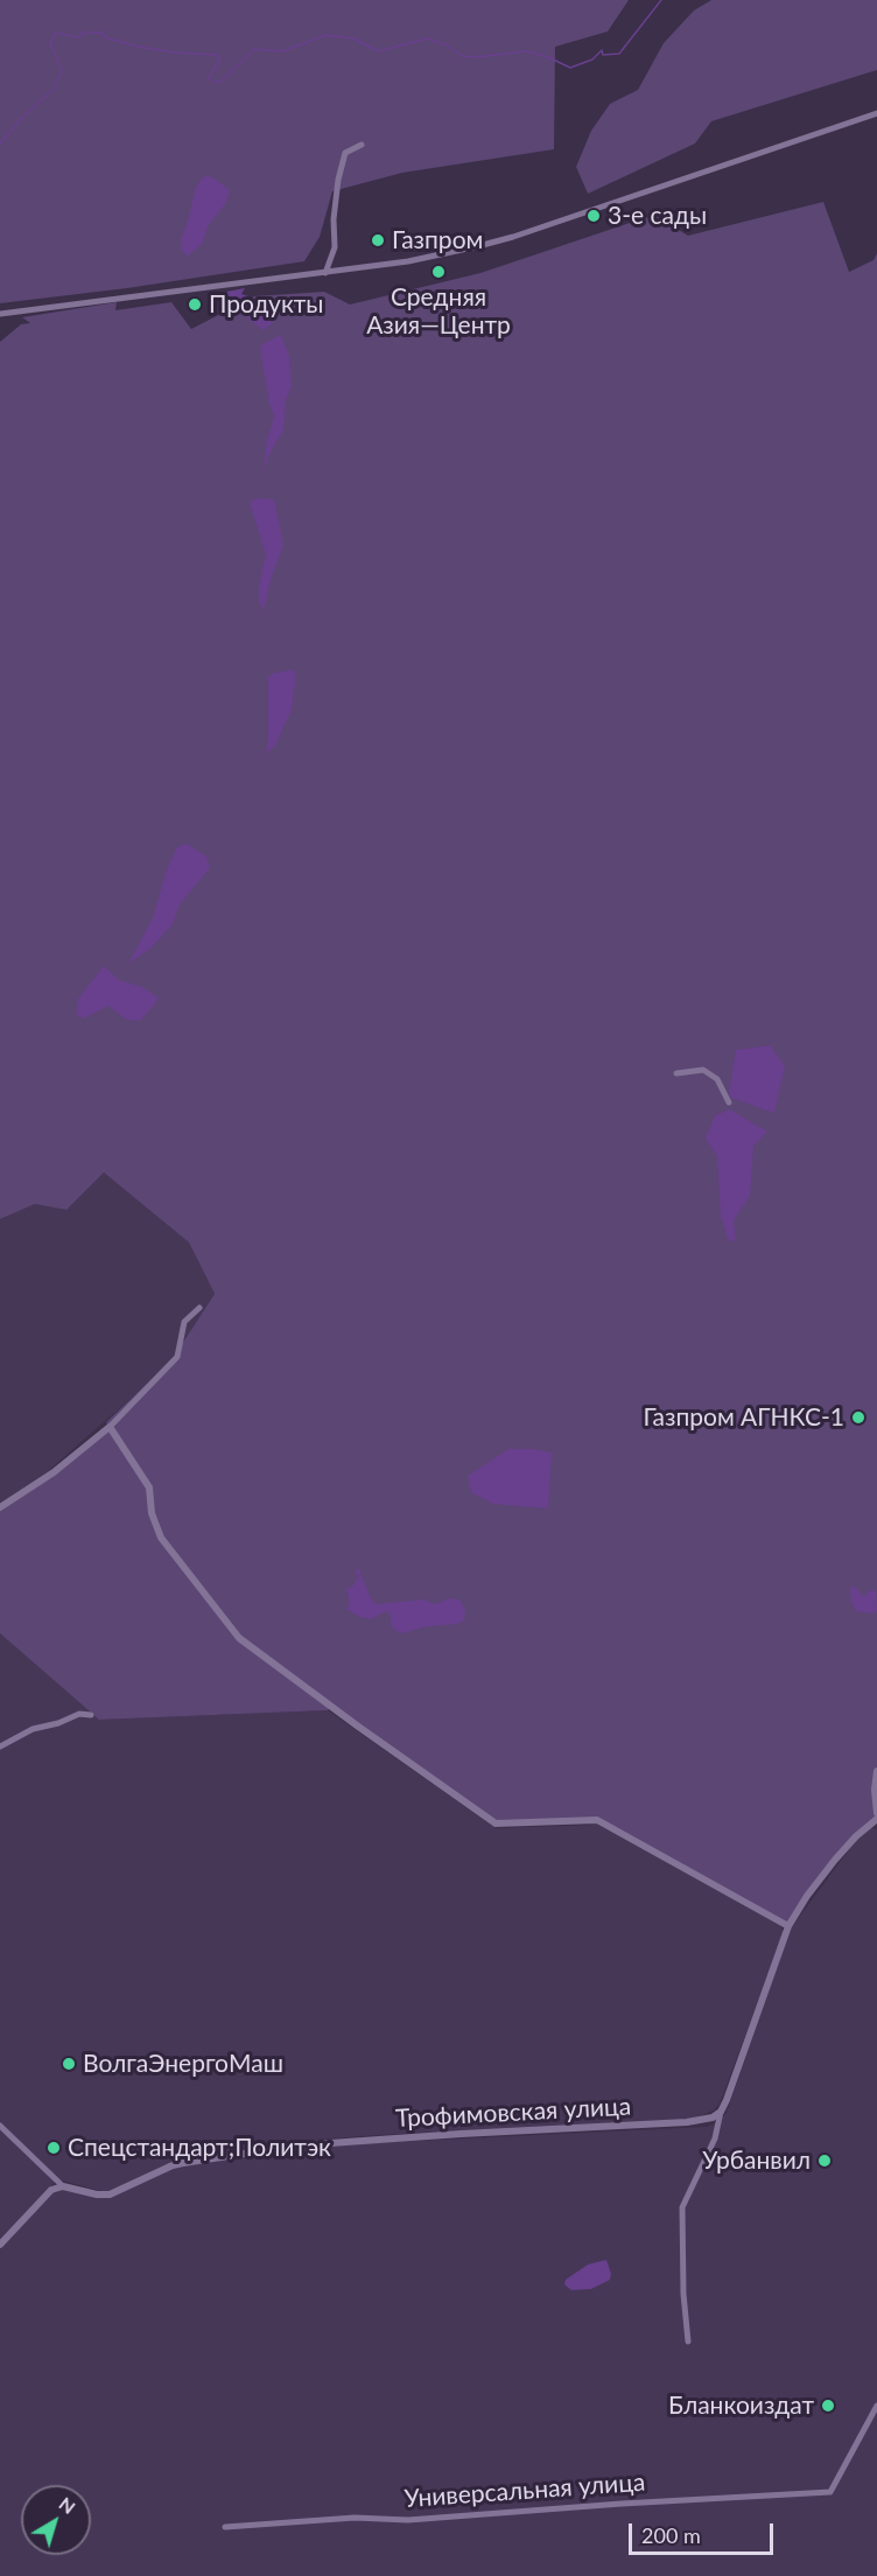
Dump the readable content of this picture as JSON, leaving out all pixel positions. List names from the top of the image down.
{
  "streets": {
    "street": ["Трофимовская улица", "Универсальная улица"]
  },
  "places": [
    "3-е сады",
    "Газпром",
    "Средняя Азия—Центр",
    "Продукты",
    "Газпром АГНКС-1",
    "ВолгаЭнергоМаш",
    "Спецстандарт;Политэк",
    "Урбанвил",
    "Бланкоиздат"
  ],
  "scale_bar": "200 m",
  "north": "top right"
}
